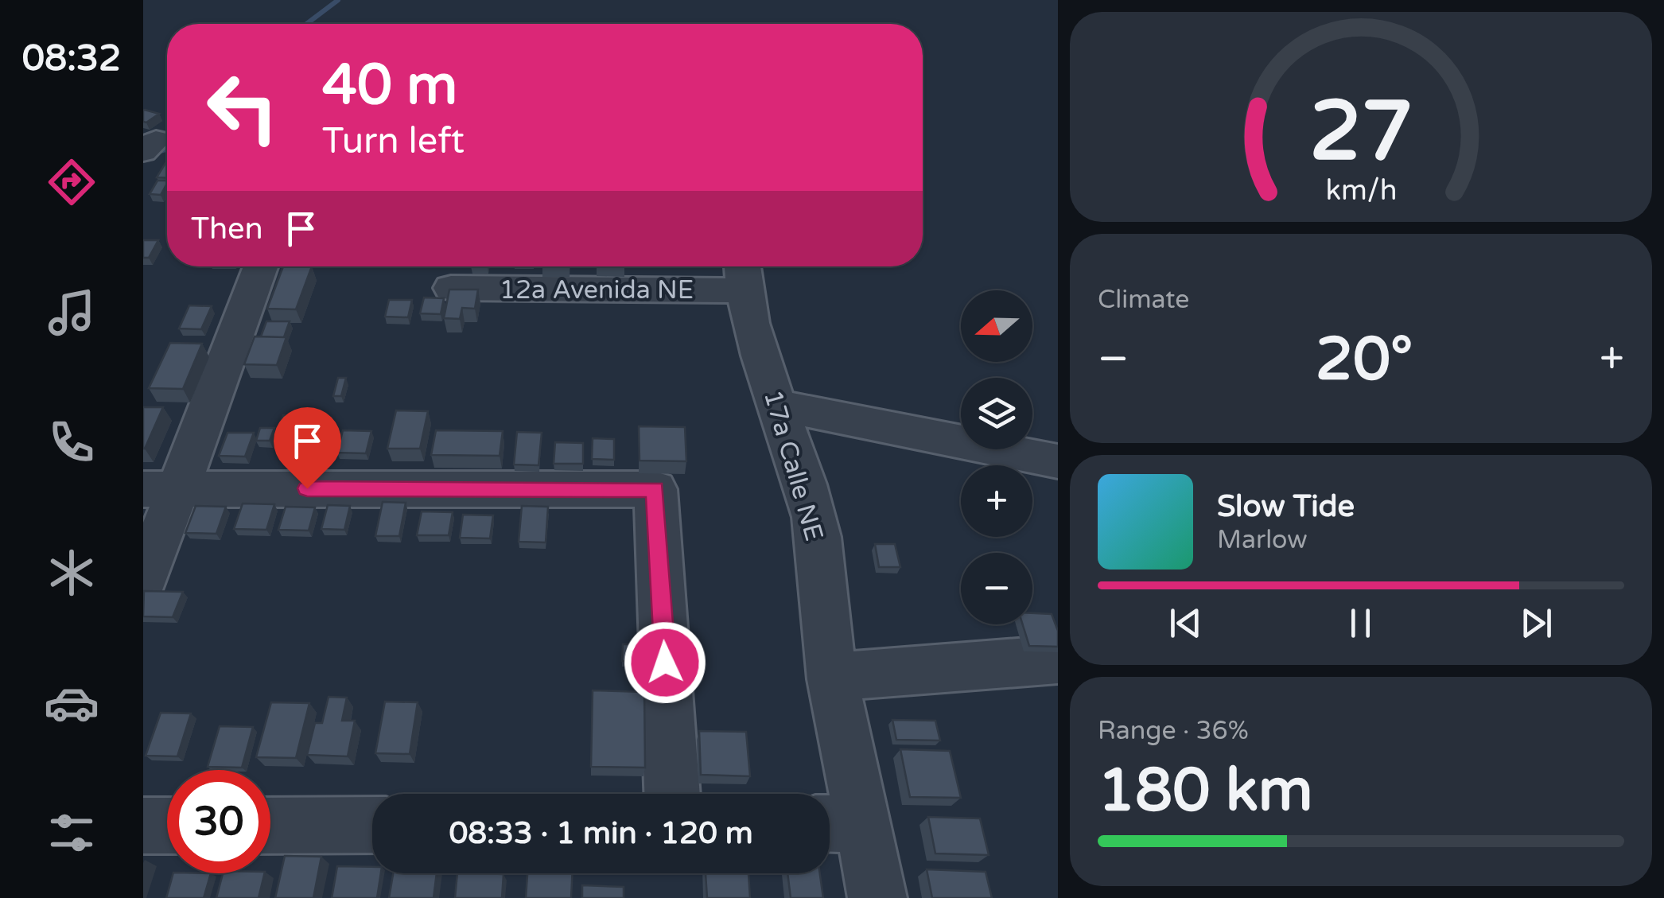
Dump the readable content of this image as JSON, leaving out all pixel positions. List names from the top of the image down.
{
  "streets": {
    "street": ["12a Avenida NE", "17a Calle NE"]
  },
  "crossings": [
    ["12a Avenida NE", "17a Calle NE"]
  ],
  "north": "left",
  "page": {
    "tabs": "08:32",
    "turn": ["40 m", "Turn left"],
    "then": "Then",
    "tile": [
      "Climate",
      ["Range · 36%", "180 km"]
    ],
    "map_buttons": ["+", "−"],
    "heat": ["−", "20°", "+"],
    "song": ["Slow Tide", "Marlow"],
    "limit": "30",
    "trip": "08:33 · 1 min · 120 m",
    "gauge": ["27", "km/h"]
  }
}
